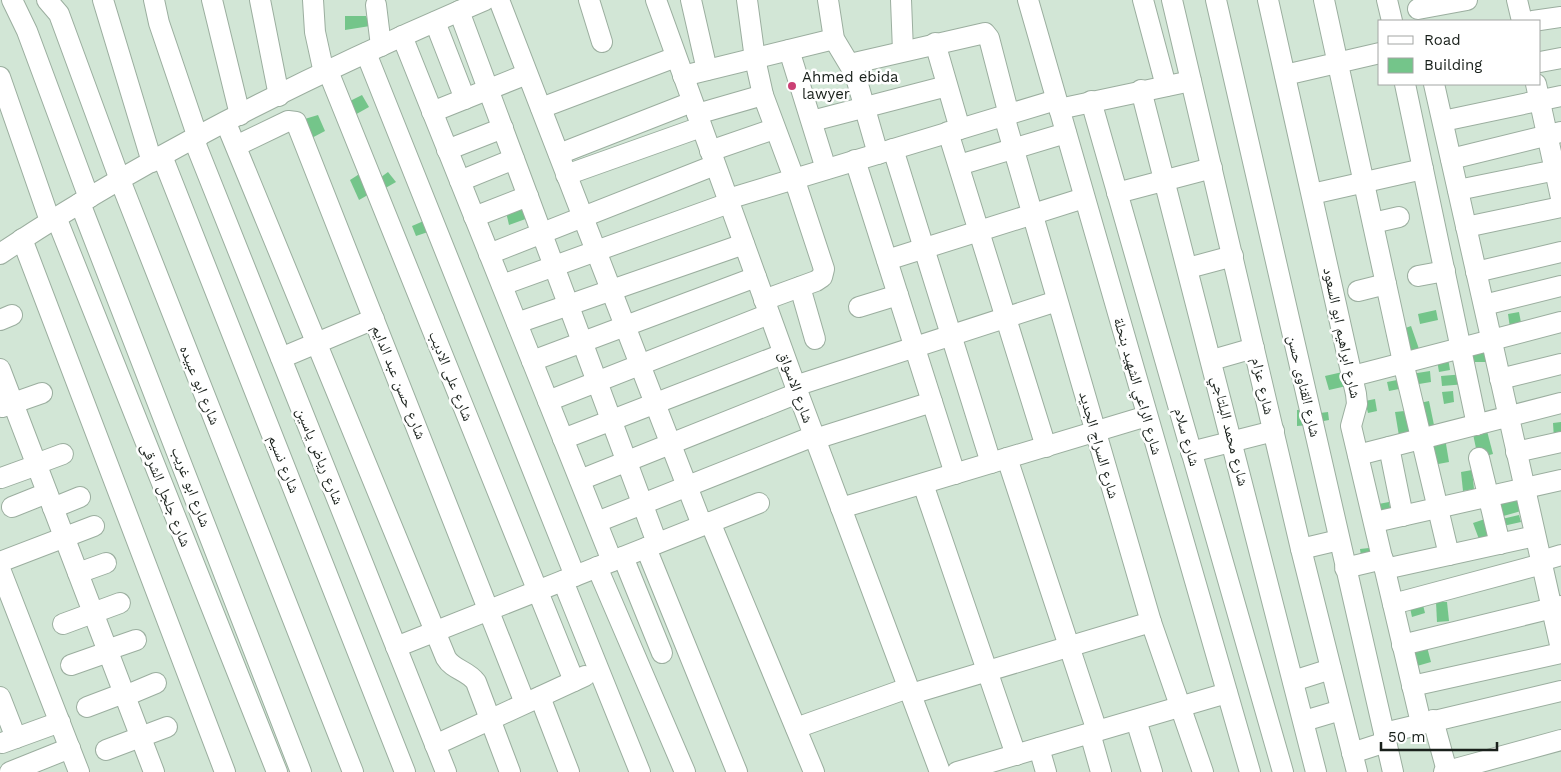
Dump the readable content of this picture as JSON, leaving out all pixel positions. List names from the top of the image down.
{
  "streets": {
    "street": [
      "شارع ابراهيم ابو السعود",
      "شارع على الاديب",
      "شارع حسن عبد الدايم",
      "شارع ابو عبيده",
      "شارع الراعي الشهيد بنحلة",
      "شارع عزام",
      "شارع القناوى حسن",
      "شارع الاسواق",
      "شارع محمد البلتاجي",
      "شارع سلام",
      "شارع السراج الجديد",
      "شارع رياض ياسين",
      "شارع نسيم",
      "شارع ابو غريب",
      "شارع جلجل الشرقى"
    ]
  },
  "places": ["Ahmed ebida lawyer"],
  "legend": ["Road", "Building"],
  "scale_bar": "50 m"
}
